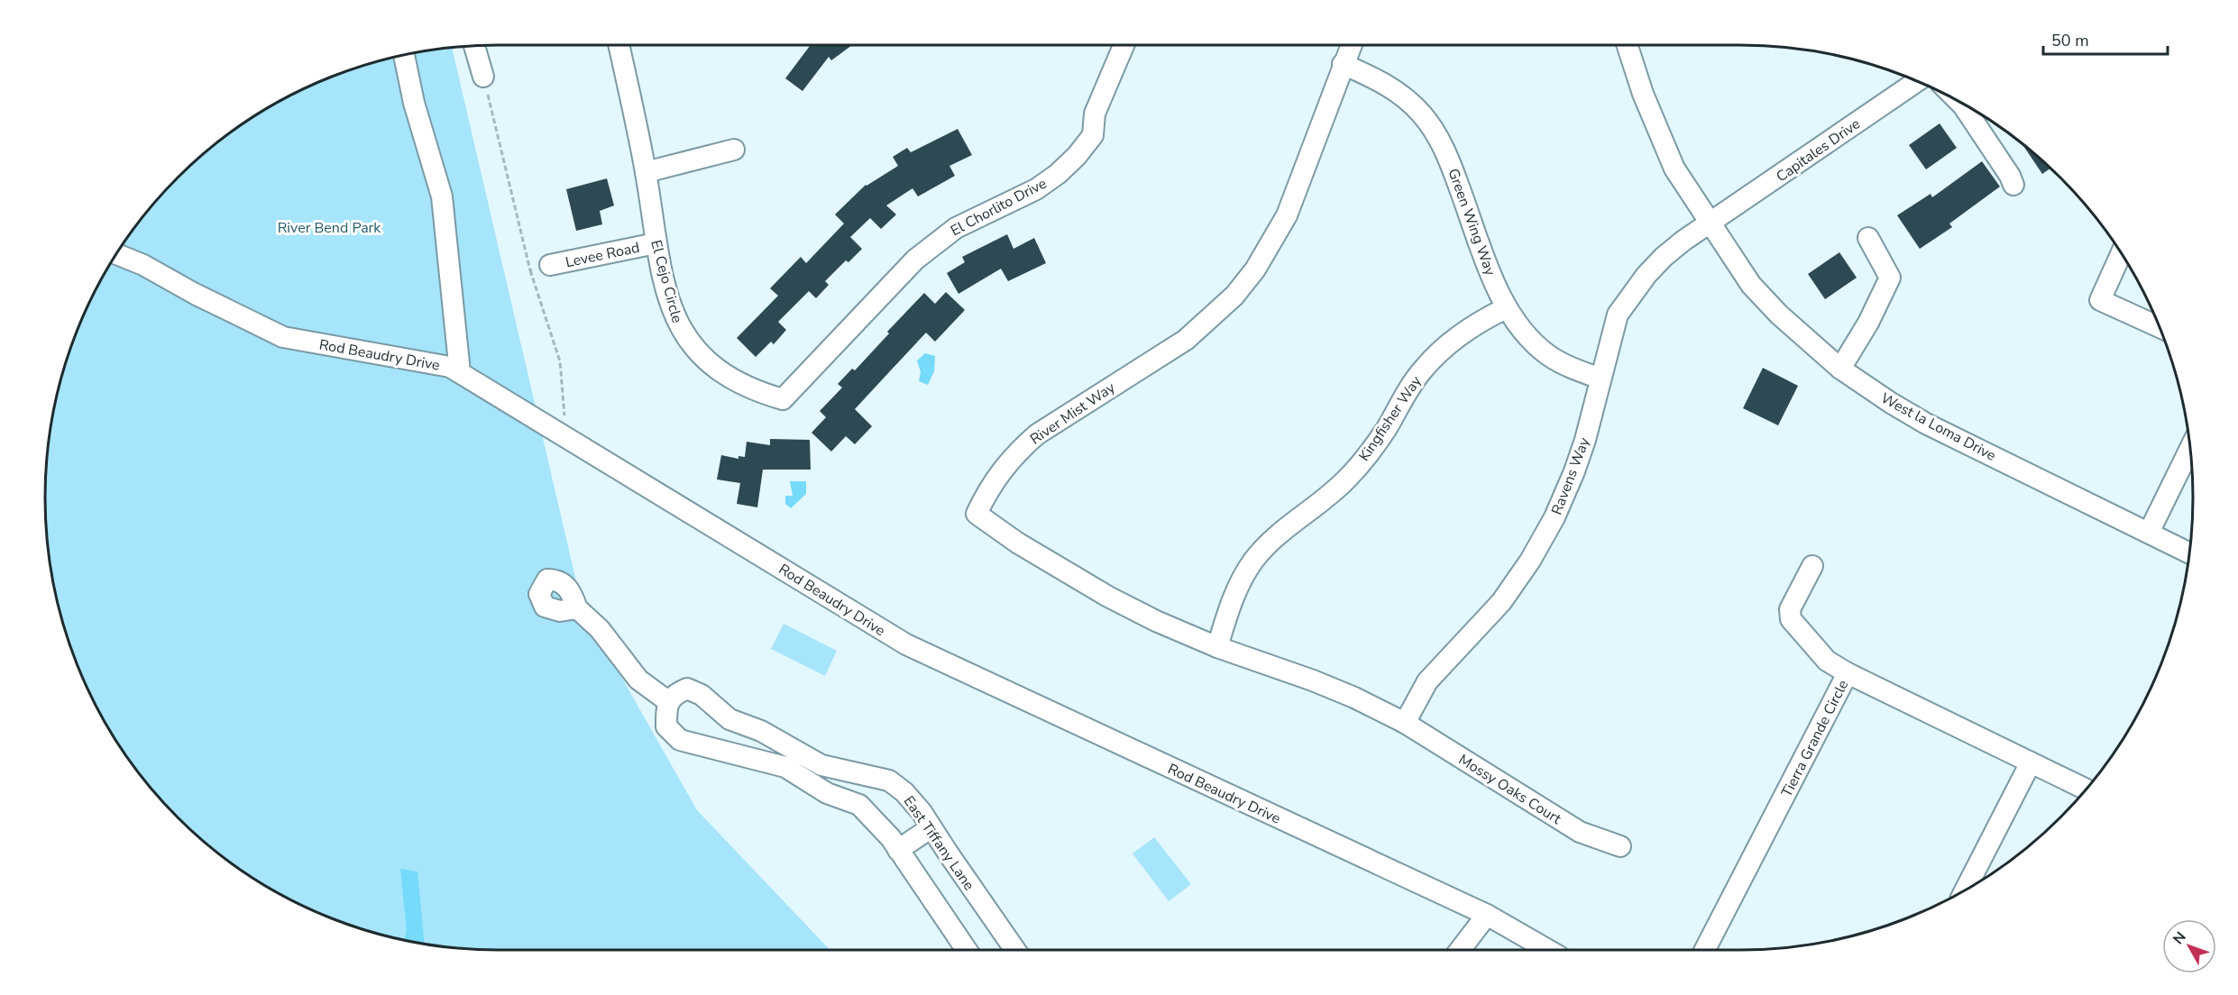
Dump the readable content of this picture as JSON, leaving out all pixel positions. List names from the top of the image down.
{
  "streets": {
    "street": [
      "Capitales Drive",
      "El Chorlito Drive",
      "Green Wing Way",
      "Levee Road",
      "El Cejo Circle",
      "Rod Beaudry Drive",
      "River Mist Way",
      "Kingfisher Way",
      "West la Loma Drive",
      "Ravens Way",
      "Tierra Grande Circle",
      "Mossy Oaks Court",
      "East Tiffany Lane"
    ]
  },
  "crossings": [
    ["Capitales Drive", "West la Loma Drive"],
    ["Capitales Drive", "Ravens Way"],
    ["El Chorlito Drive", "El Cejo Circle"],
    ["Green Wing Way", "River Mist Way"],
    ["Green Wing Way", "Kingfisher Way"],
    ["Green Wing Way", "Ravens Way"],
    ["Levee Road", "El Cejo Circle"],
    ["River Mist Way", "Kingfisher Way"],
    ["River Mist Way", "Ravens Way"],
    ["River Mist Way", "Mossy Oaks Court"],
    ["West la Loma Drive", "Ravens Way"],
    ["Ravens Way", "Mossy Oaks Court"]
  ],
  "parks": ["River Bend Park"],
  "scale_bar": "50 m",
  "north": "top left"
}
